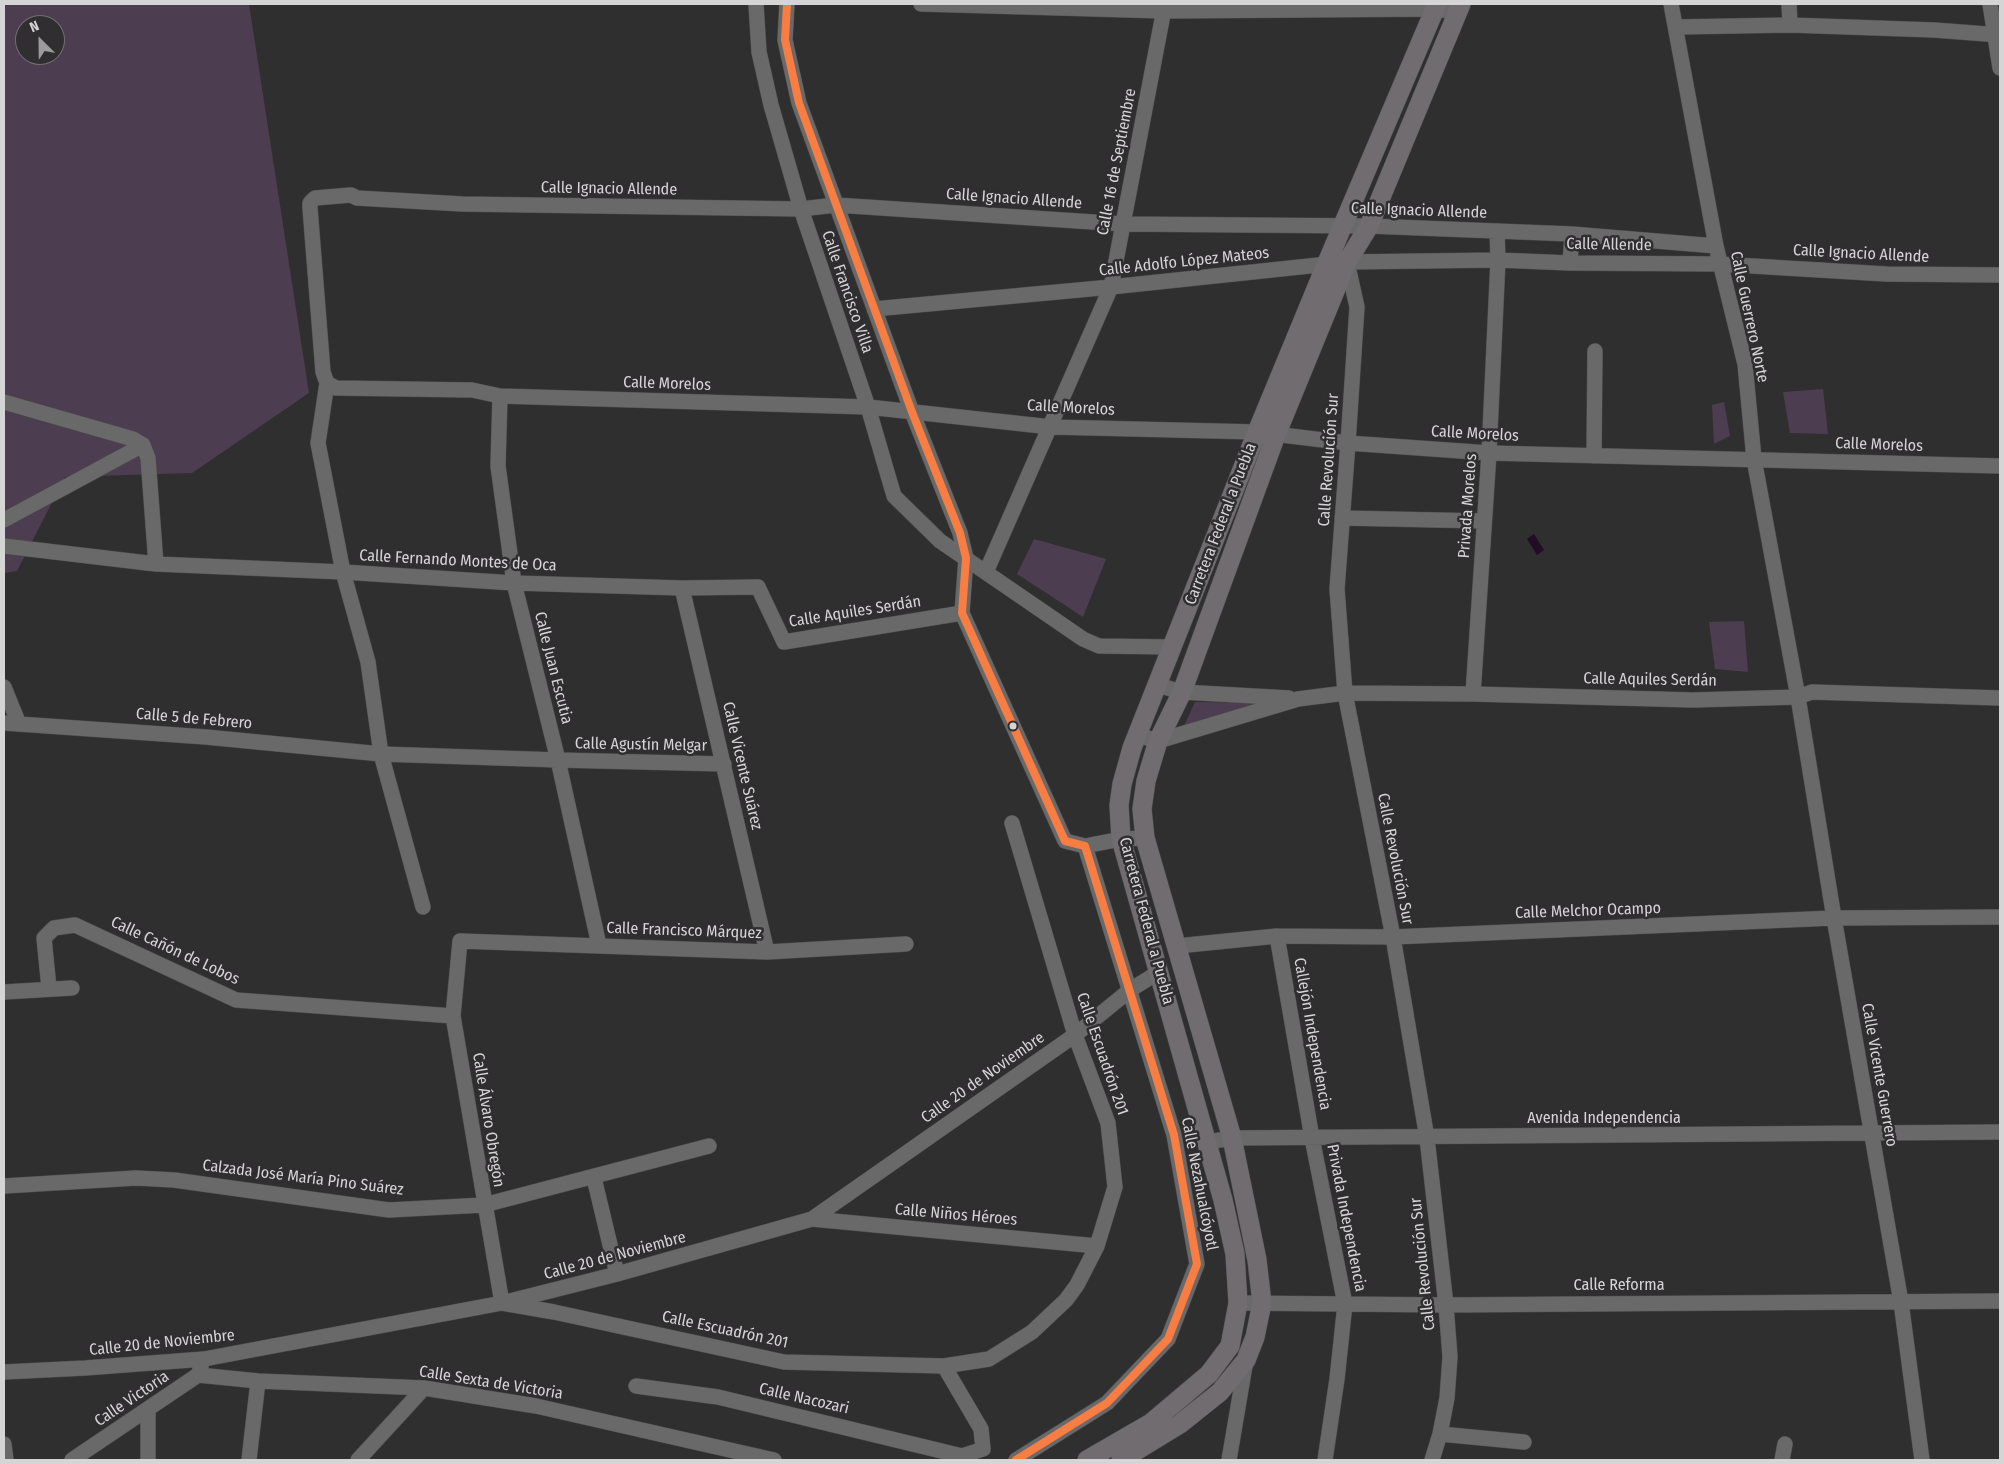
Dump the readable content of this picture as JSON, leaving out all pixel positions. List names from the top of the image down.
{
  "streets": {
    "main road": ["Carretera Federal a Puebla"],
    "street": [
      "Calle 16 de Septiembre",
      "Calle Ignacio Allende",
      "Calle Allende",
      "Calle Adolfo López Mateos",
      "Calle Francisco Villa",
      "Calle Guerrero Norte",
      "Calle Morelos",
      "Calle Revolución Sur",
      "Privada Morelos",
      "Calle Fernando Montes de Oca",
      "Calle Aquiles Serdán",
      "Calle Juan Escutia",
      "Calle 5 de Febrero",
      "Calle Agustín Melgar",
      "Calle Vicente Suárez",
      "Calle Melchor Ocampo",
      "Calle Francisco Márquez",
      "Calle Cañón de Lobos",
      "Callejón Independencia",
      "Calle Escuadrón 201",
      "Calle Vicente Guerrero",
      "Calle 20 de Noviembre",
      "Avenida Independencia",
      "Calle Álvaro Obregón",
      "Calzada José María Pino Suárez",
      "Calle Nezahualcóyotl",
      "Calle Niños Héroes",
      "Privada Independencia",
      "Calle Reforma",
      "Calle Sexta de Victoria",
      "Calle Victoria",
      "Calle Nacozari"
    ]
  },
  "crossings": [
    ["Calle 16 de Septiembre", "Calle Ignacio Allende"],
    ["Calle 16 de Septiembre", "Calle Adolfo López Mateos"],
    ["Calle 16 de Septiembre", "Calle Francisco Villa"],
    ["Calle 16 de Septiembre", "Calle Morelos"],
    ["Calle Ignacio Allende", "Calle Allende"],
    ["Calle Ignacio Allende", "Calle Francisco Villa"],
    ["Calle Ignacio Allende", "Calle Guerrero Norte"],
    ["Calle Ignacio Allende", "Calle Morelos"],
    ["Calle Ignacio Allende", "Privada Morelos"],
    ["Calle Ignacio Allende", "Carretera Federal a Puebla"],
    ["Calle Allende", "Calle Adolfo López Mateos"],
    ["Calle Allende", "Calle Guerrero Norte"],
    ["Calle Allende", "Privada Morelos"],
    ["Calle Adolfo López Mateos", "Calle Francisco Villa"],
    ["Calle Adolfo López Mateos", "Calle Revolución Sur"],
    ["Calle Adolfo López Mateos", "Privada Morelos"],
    ["Calle Adolfo López Mateos", "Carretera Federal a Puebla"],
    ["Calle Francisco Villa", "Calle Morelos"],
    ["Calle Francisco Villa", "Carretera Federal a Puebla"],
    ["Calle Guerrero Norte", "Calle Morelos"],
    ["Calle Guerrero Norte", "Calle Aquiles Serdán"],
    ["Calle Guerrero Norte", "Calle Vicente Guerrero"],
    ["Calle Morelos", "Calle Revolución Sur"],
    ["Calle Morelos", "Privada Morelos"],
    ["Calle Morelos", "Carretera Federal a Puebla"],
    ["Calle Morelos", "Calle Juan Escutia"],
    ["Calle Revolución Sur", "Carretera Federal a Puebla"],
    ["Calle Revolución Sur", "Calle Aquiles Serdán"],
    ["Calle Revolución Sur", "Calle Melchor Ocampo"],
    ["Calle Revolución Sur", "Avenida Independencia"],
    ["Calle Revolución Sur", "Calle Reforma"],
    ["Privada Morelos", "Calle Aquiles Serdán"],
    ["Carretera Federal a Puebla", "Calle Aquiles Serdán"],
    ["Carretera Federal a Puebla", "Calle Melchor Ocampo"],
    ["Carretera Federal a Puebla", "Calle 20 de Noviembre"],
    ["Carretera Federal a Puebla", "Avenida Independencia"],
    ["Carretera Federal a Puebla", "Calle Reforma"],
    ["Calle Fernando Montes de Oca", "Calle Aquiles Serdán"],
    ["Calle Fernando Montes de Oca", "Calle Juan Escutia"],
    ["Calle Fernando Montes de Oca", "Calle Vicente Suárez"],
    ["Calle Aquiles Serdán", "Calle Vicente Guerrero"],
    ["Calle Juan Escutia", "Calle Agustín Melgar"],
    ["Calle Juan Escutia", "Calle Francisco Márquez"],
    ["Calle Agustín Melgar", "Calle Vicente Suárez"],
    ["Calle Vicente Suárez", "Calle Francisco Márquez"],
    ["Calle Melchor Ocampo", "Callejón Independencia"],
    ["Calle Melchor Ocampo", "Calle Vicente Guerrero"],
    ["Calle Francisco Márquez", "Calle Álvaro Obregón"],
    ["Calle Cañón de Lobos", "Calle Álvaro Obregón"],
    ["Callejón Independencia", "Avenida Independencia"],
    ["Callejón Independencia", "Privada Independencia"],
    ["Calle Escuadrón 201", "Calle 20 de Noviembre"],
    ["Calle Escuadrón 201", "Calle Álvaro Obregón"],
    ["Calle Escuadrón 201", "Calle Niños Héroes"],
    ["Calle Vicente Guerrero", "Avenida Independencia"],
    ["Calle Vicente Guerrero", "Calle Reforma"],
    ["Calle 20 de Noviembre", "Calle Álvaro Obregón"],
    ["Calle 20 de Noviembre", "Calle Nezahualcóyotl"],
    ["Calle 20 de Noviembre", "Calle Niños Héroes"],
    ["Avenida Independencia", "Privada Independencia"],
    ["Calle Álvaro Obregón", "Calzada José María Pino Suárez"],
    ["Privada Independencia", "Calle Reforma"],
    ["Calle Sexta de Victoria", "Calle Victoria"]
  ],
  "north": "top left"
}
